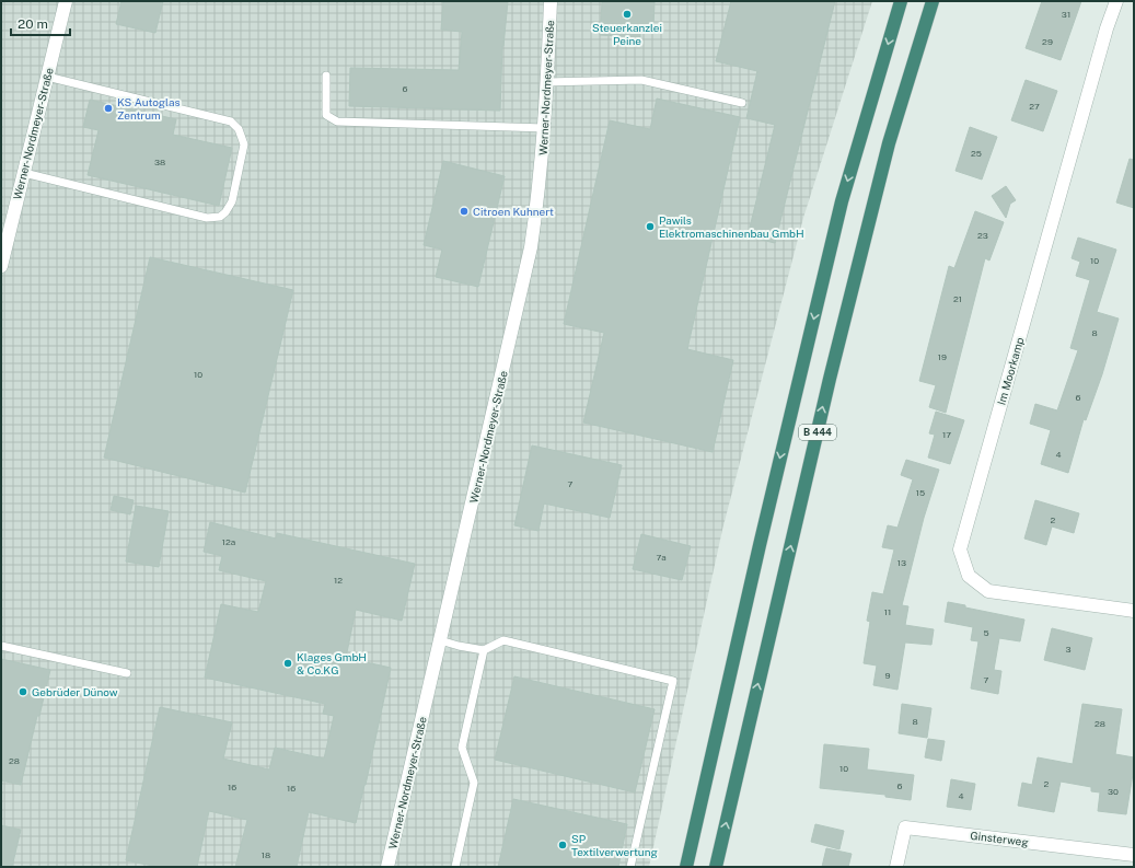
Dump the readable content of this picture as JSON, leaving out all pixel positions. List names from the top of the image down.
{
  "streets": {
    "highway": ["B 444"],
    "street": ["Werner-Nordmeyer-Straße", "Im Moorkamp", "Ginsterweg"]
  },
  "places": [
    "Steuerkanzlei Peine",
    "KS Autoglas Zentrum",
    "Citroen Kuhnert",
    "Pawils Elektromaschinenbau GmbH",
    "Klages GmbH & Co.KG",
    "Gebrüder Dünow",
    "SP Textilverwertung"
  ],
  "house_numbers": [
    "31",
    "29",
    "6",
    "27",
    "25",
    "38",
    "23",
    "10",
    "21",
    "8",
    "19",
    "10",
    "6",
    "17",
    "4",
    "7",
    "15",
    "2",
    "12a",
    "7a",
    "13",
    "12",
    "11",
    "5",
    "3",
    "9",
    "7",
    "8",
    "28",
    "28",
    "10",
    "2",
    "6",
    "16",
    "16",
    "30",
    "4",
    "18"
  ],
  "scale_bar": "20 m"
}
